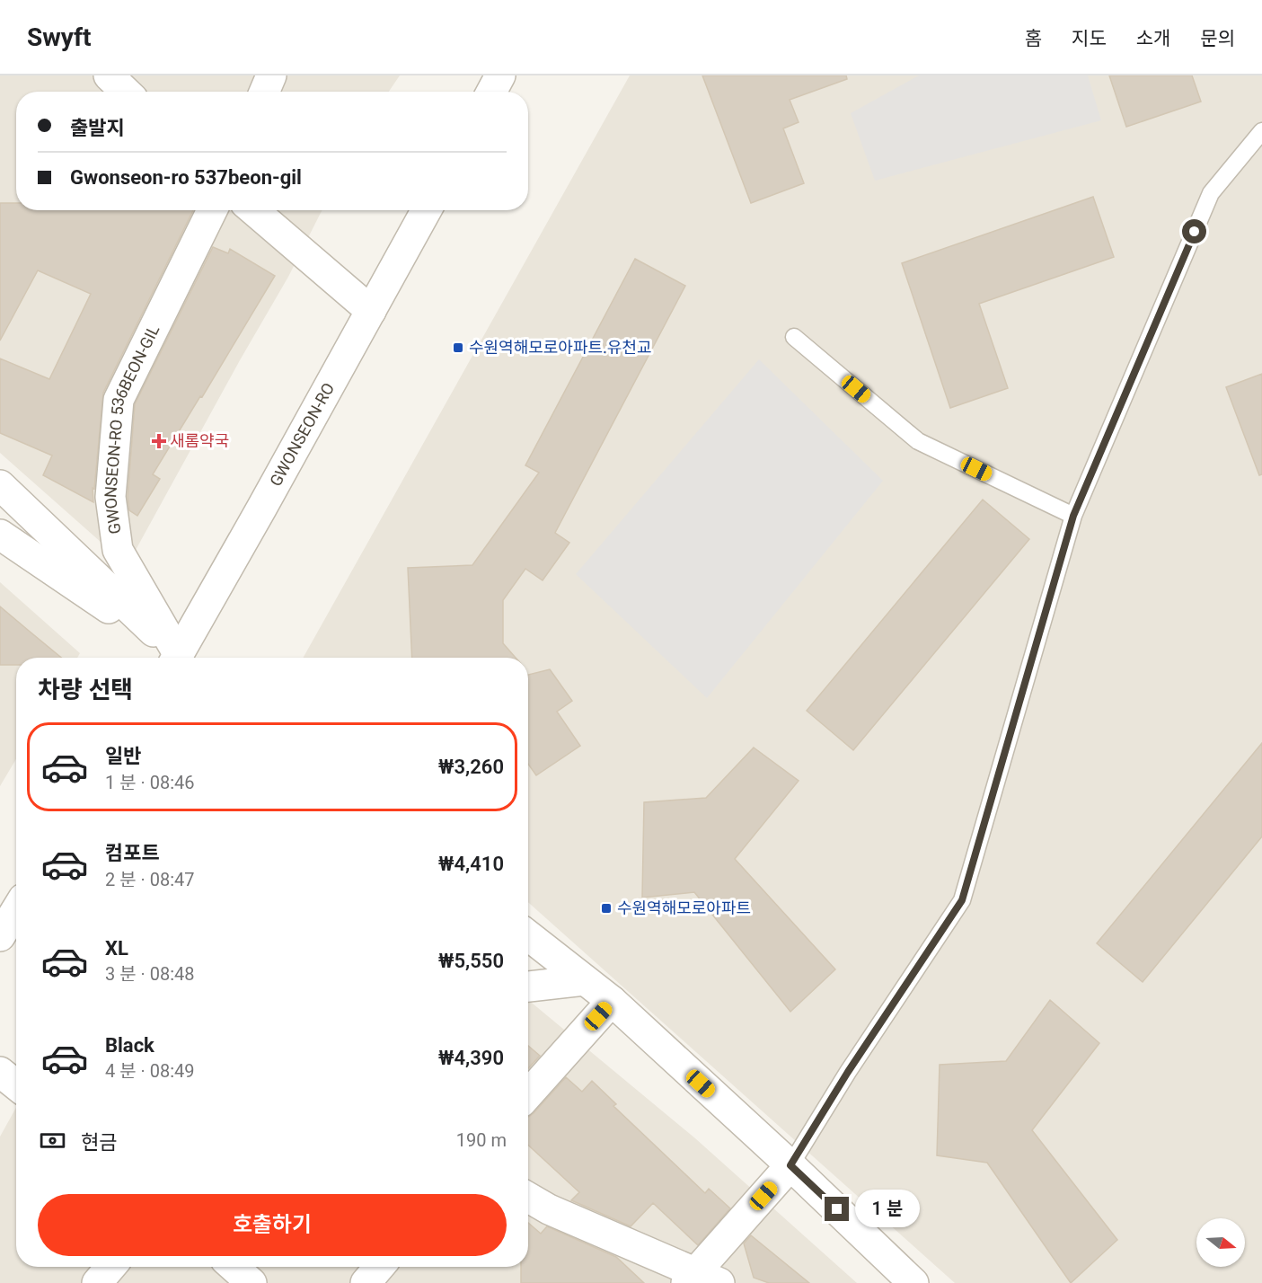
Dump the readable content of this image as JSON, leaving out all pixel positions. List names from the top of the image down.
{
  "streets": {
    "street": ["GWONSEON-RO 536BEON-GIL", "GWONSEON-RO"]
  },
  "places": {
    "transit": ["수원역해모로아파트.유천교", "수원역해모로아파트"],
    "health": ["새롬약국"]
  },
  "north": "right",
  "page": {
    "header": "Swyft",
    "nav": [
      "홈",
      "지도",
      "소개",
      "문의"
    ],
    "banner": ["출발지", "Gwonseon-ro 537beon-gil"],
    "heading": "차량 선택",
    "list": [
      {
        "name": "일반",
        "note": "1 분 · 08:46",
        "value": "₩3,260"
      },
      {
        "name": "컴포트",
        "note": "2 분 · 08:47",
        "value": "₩4,410"
      },
      {
        "name": "XL",
        "note": "3 분 · 08:48",
        "value": "₩5,550"
      },
      {
        "name": "Black",
        "note": "4 분 · 08:49",
        "value": "₩4,390"
      }
    ],
    "pay": ["현금", "190 m"],
    "buttons": "호출하기",
    "bubble": "1 분"
  }
}
